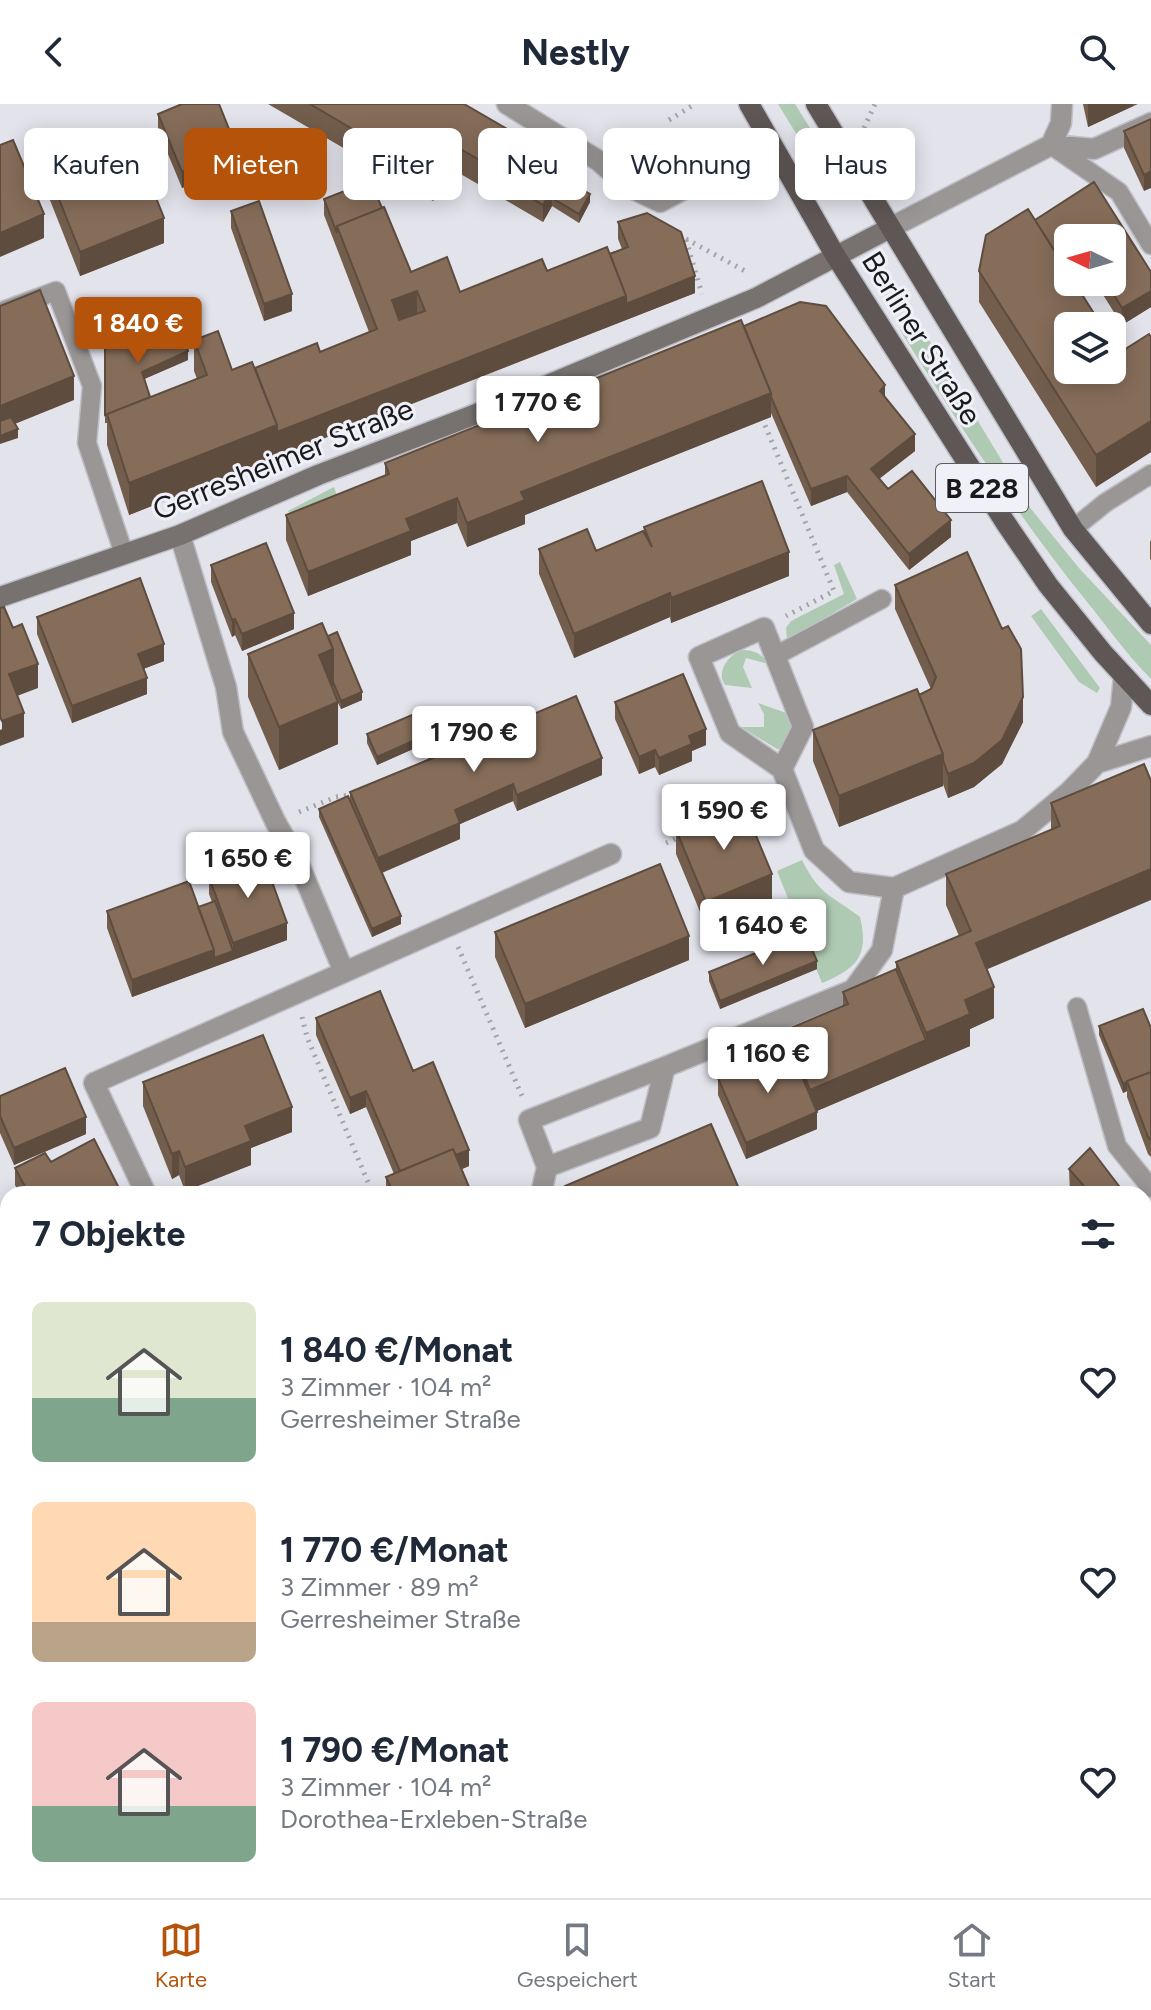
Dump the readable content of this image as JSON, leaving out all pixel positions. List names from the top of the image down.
{
  "streets": {
    "main road": ["Berliner Straße", "B 228"],
    "street": ["Gerresheimer Straße"]
  },
  "crossings": [
    ["Berliner Straße", "Gerresheimer Straße"]
  ],
  "north": "left",
  "page": {
    "header": "Nestly",
    "chip": [
      "Kaufen",
      "Mieten",
      "Filter",
      "Neu",
      "Wohnung",
      "Haus"
    ],
    "price": [
      "1 840 €",
      "1 770 €",
      "1 790 €",
      "1 590 €",
      "1 650 €",
      "1 640 €",
      "1 160 €"
    ],
    "heading": "7 Objekte",
    "list": [
      {
        "name": "1 840 €/Monat",
        "note": "3 Zimmer · 104 m² · Gerresheimer Straße"
      },
      {
        "name": "1 770 €/Monat",
        "note": "3 Zimmer · 89 m² · Gerresheimer Straße"
      },
      {
        "name": "1 790 €/Monat",
        "note": "3 Zimmer · 104 m² · Dorothea-Erxleben-Straße"
      }
    ],
    "tabs": ["Karte", "Gespeichert", "Start"]
  }
}
